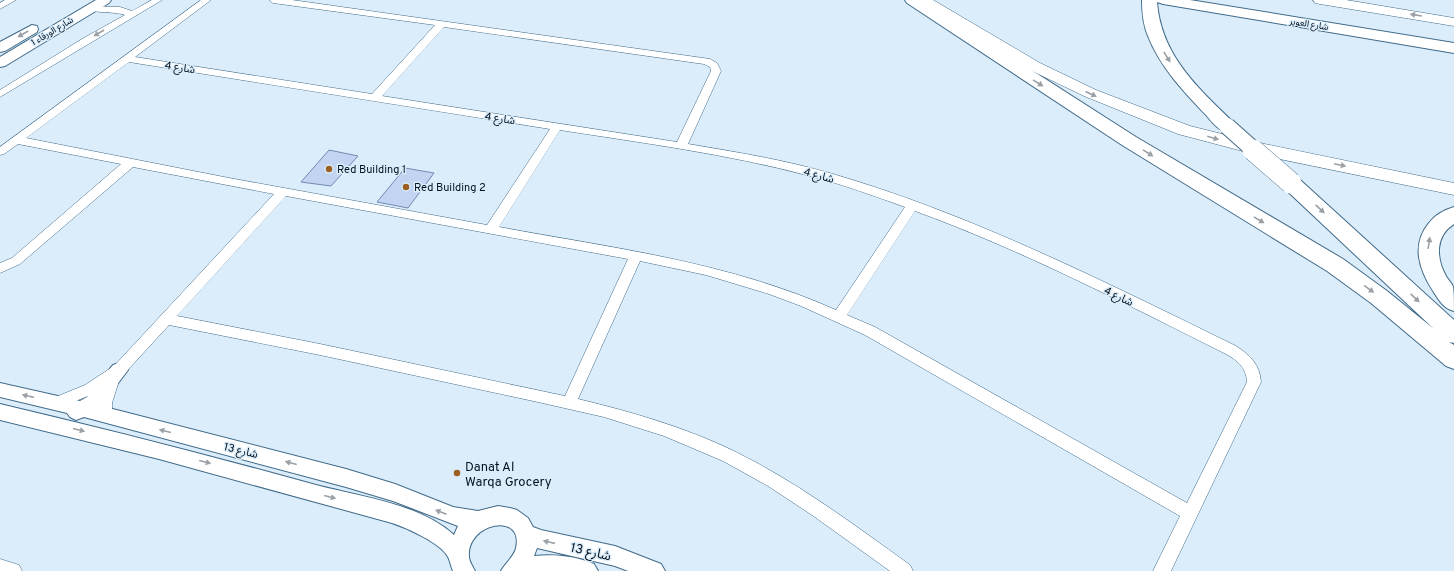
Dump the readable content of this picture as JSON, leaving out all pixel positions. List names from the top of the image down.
{
  "streets": {
    "highway": ["شارع العوير"],
    "main road": ["شارع الورقاء 1"],
    "street": ["شارع 4", "شارع 13"]
  },
  "places": ["Red Building 1", "Red Building 2", "Danat Al Warqa Grocery"]
}
